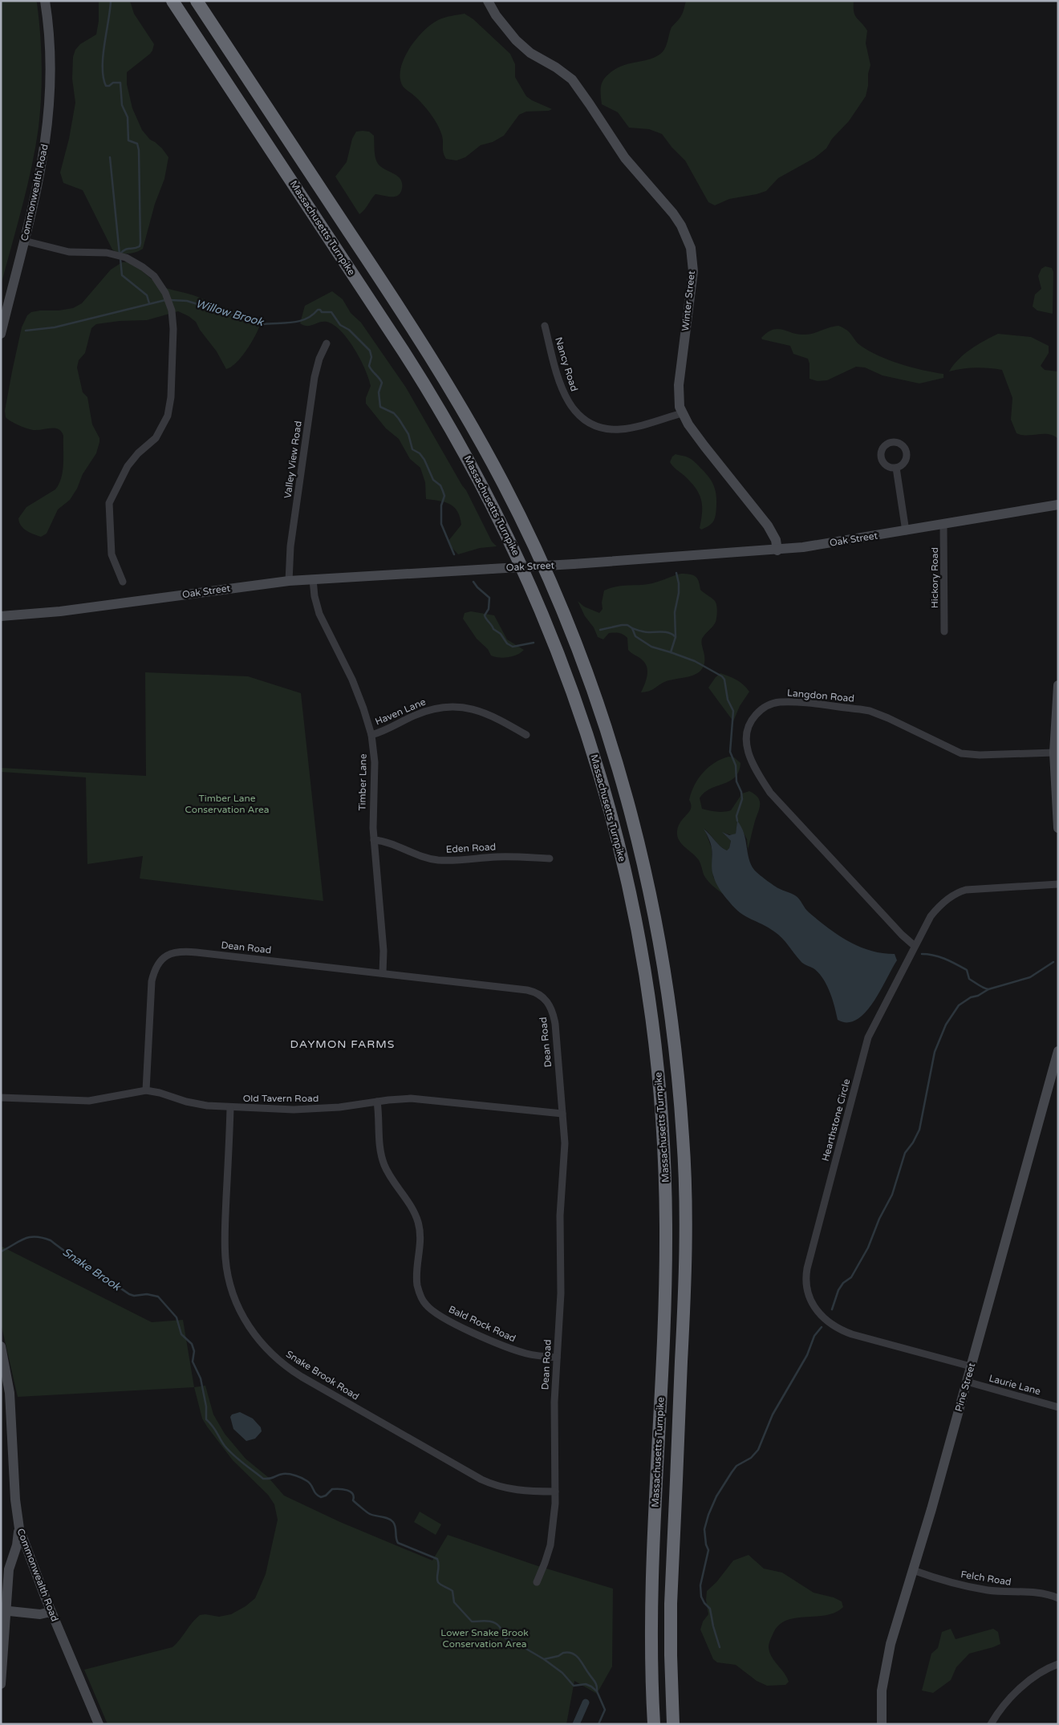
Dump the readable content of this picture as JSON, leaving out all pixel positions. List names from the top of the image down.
{
  "streets": {
    "highway": ["Massachusetts Turnpike"],
    "main road": [
      "Commonwealth Road",
      "Winter Street",
      "Oak Street",
      "Pine Street"
    ],
    "street": [
      "Nancy Road",
      "Valley View Road",
      "Hickory Road",
      "Langdon Road",
      "Haven Lane",
      "Timber Lane",
      "Eden Road",
      "Dean Road",
      "Old Tavern Road",
      "Hearthstone Circle",
      "Bald Rock Road",
      "Snake Brook Road",
      "Laurie Lane",
      "Felch Road"
    ]
  },
  "crossings": [
    ["Winter Street", "Nancy Road"],
    ["Winter Street", "Oak Street"],
    ["Valley View Road", "Oak Street"],
    ["Oak Street", "Hickory Road"],
    ["Oak Street", "Timber Lane"],
    ["Langdon Road", "Hearthstone Circle"],
    ["Haven Lane", "Timber Lane"],
    ["Timber Lane", "Eden Road"],
    ["Timber Lane", "Dean Road"],
    ["Dean Road", "Old Tavern Road"],
    ["Dean Road", "Bald Rock Road"],
    ["Dean Road", "Snake Brook Road"],
    ["Old Tavern Road", "Bald Rock Road"],
    ["Old Tavern Road", "Snake Brook Road"],
    ["Hearthstone Circle", "Pine Street"],
    ["Laurie Lane", "Pine Street"],
    ["Pine Street", "Felch Road"]
  ],
  "districts": ["DAYMON FARMS"],
  "water": ["Willow Brook", "Snake Brook"],
  "parks": ["Timber Lane Conservation Area", "Lower Snake Brook Conservation Area"]
}
